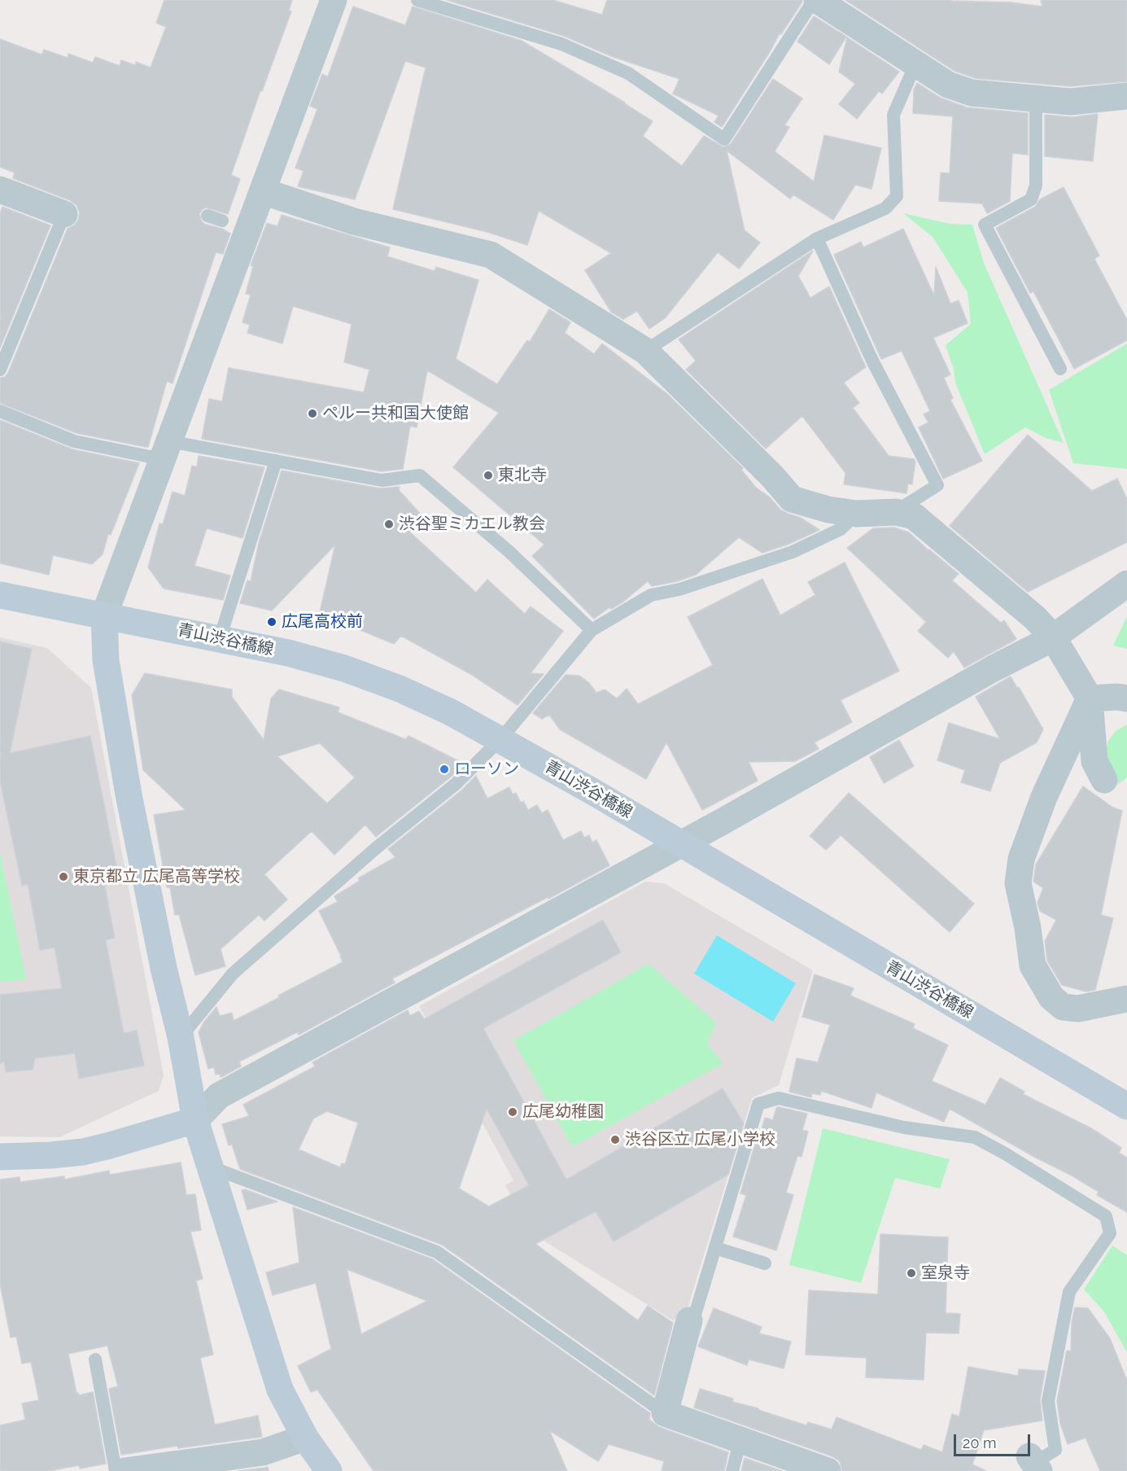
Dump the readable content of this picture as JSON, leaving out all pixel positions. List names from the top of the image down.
{
  "streets": {
    "street": ["青山渋谷橋線"]
  },
  "places": [
    "ペルー共和国大使館",
    "東北寺",
    "渋谷聖ミカエル教会",
    "広尾高校前",
    "ローソン",
    "東京都立 広尾高等学校",
    "広尾幼稚園",
    "渋谷区立 広尾小学校",
    "室泉寺"
  ],
  "scale_bar": "20 m"
}
